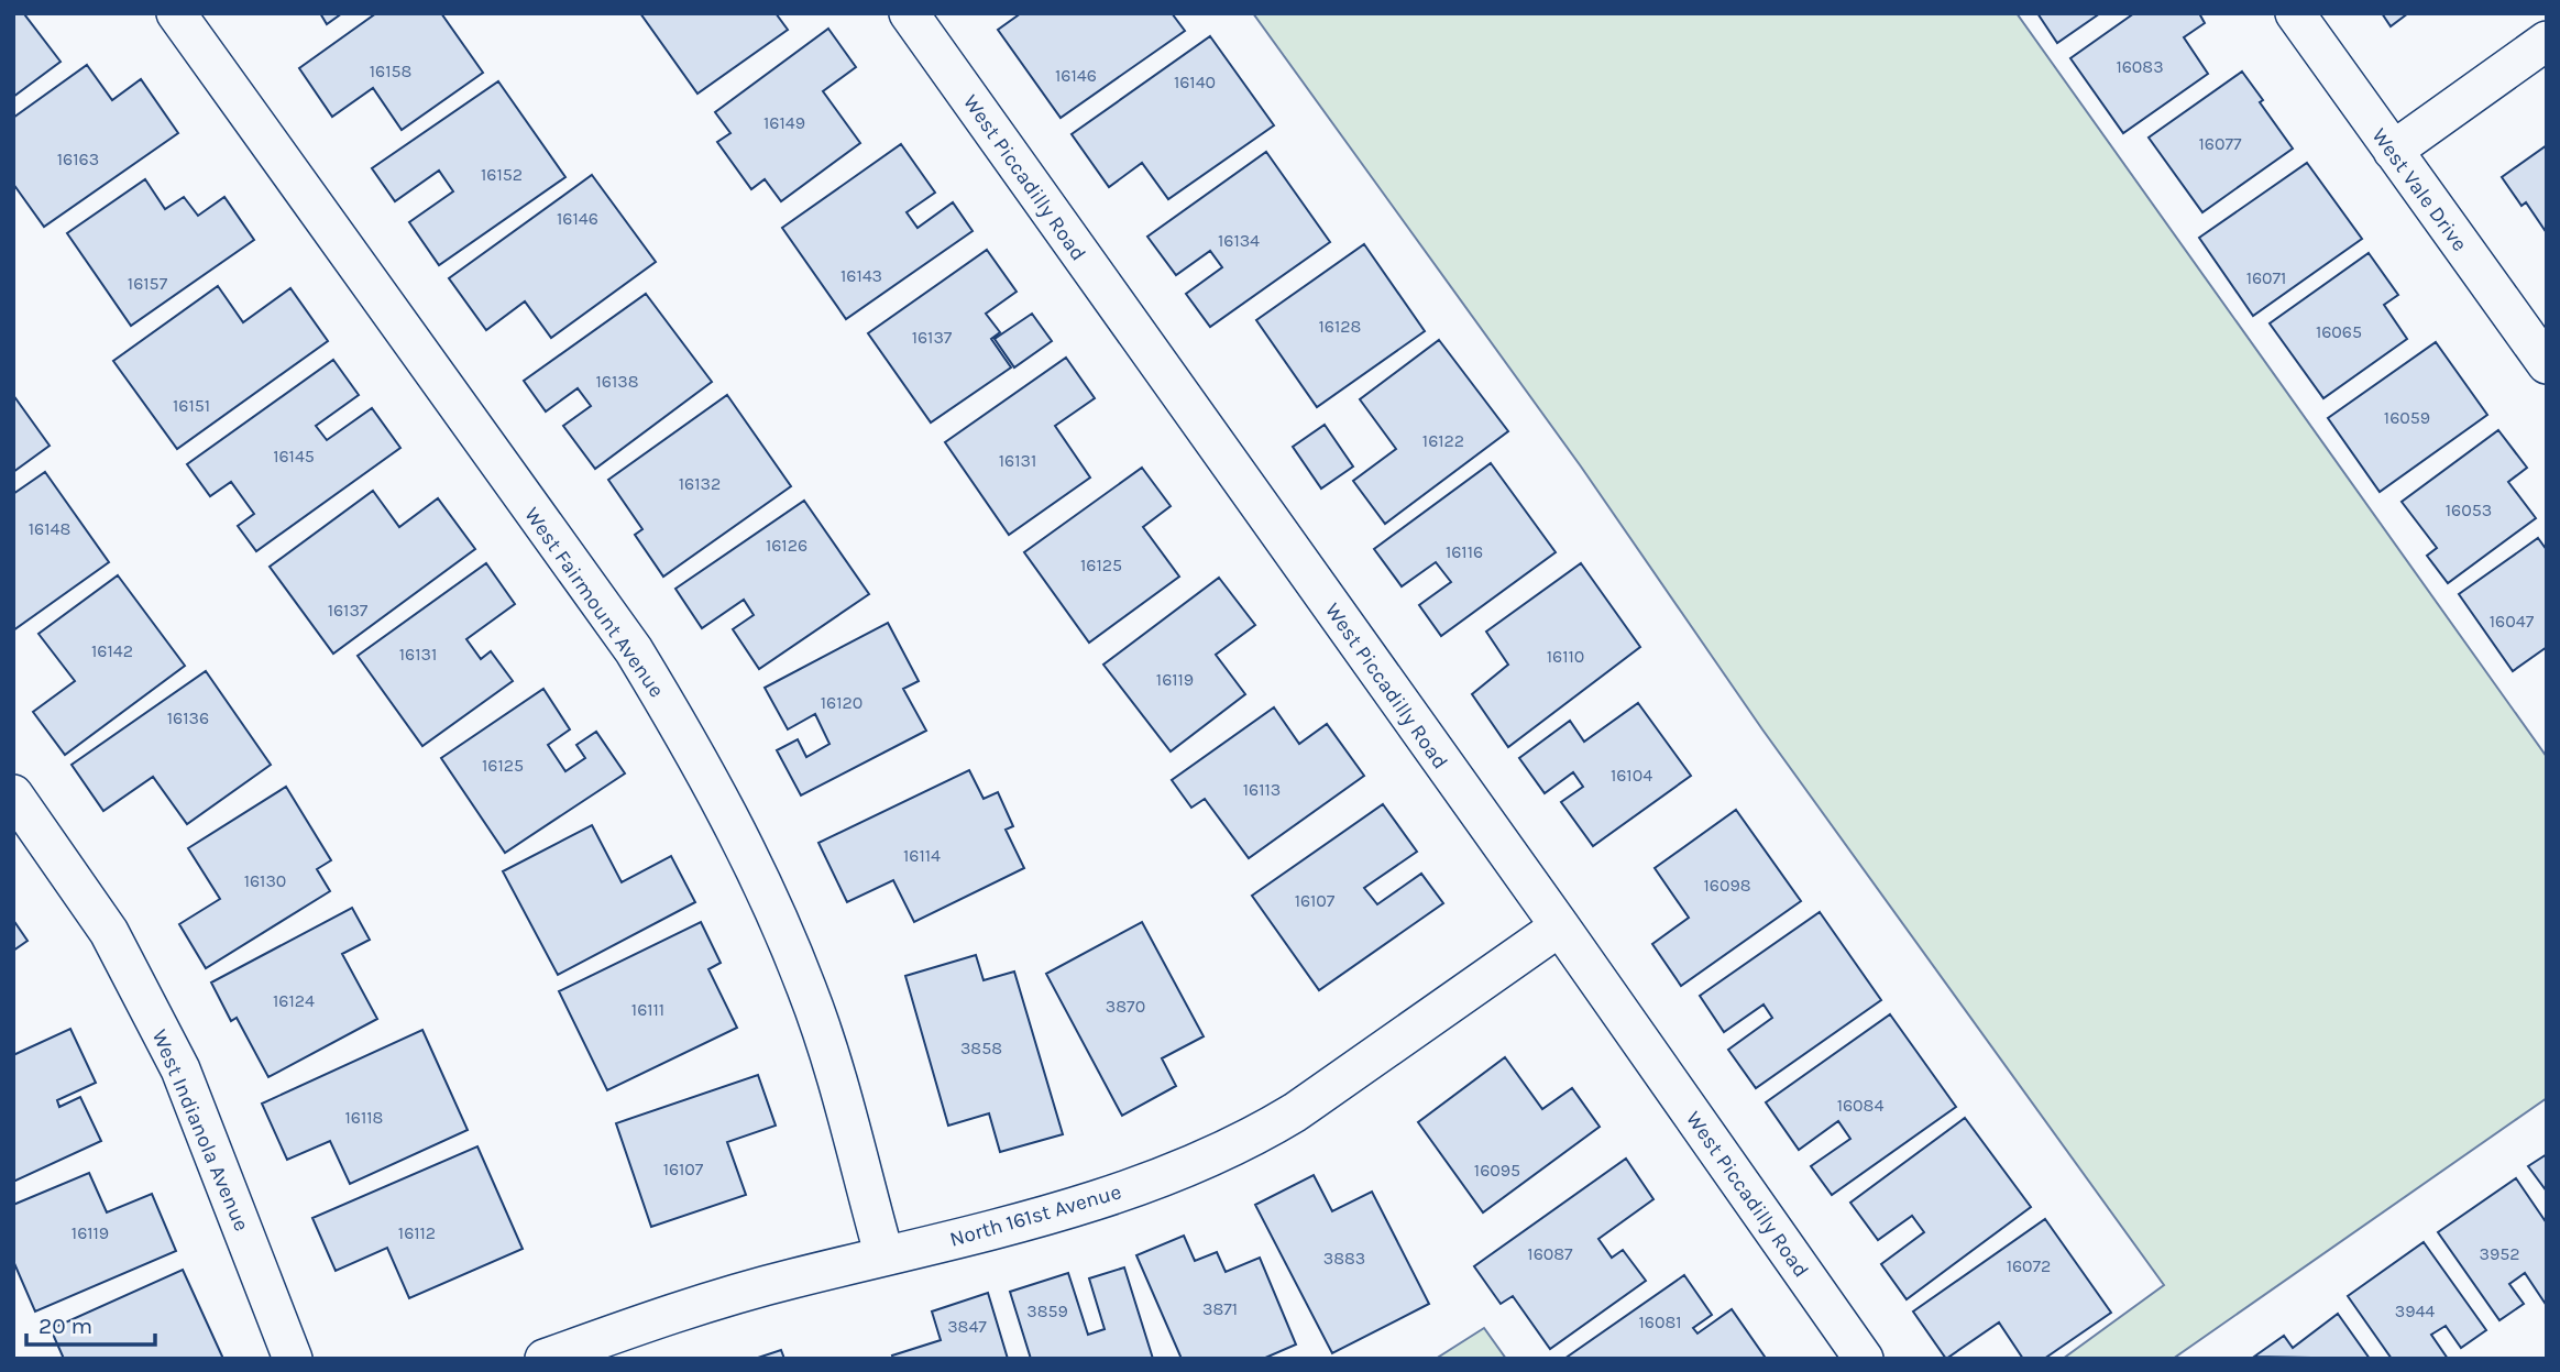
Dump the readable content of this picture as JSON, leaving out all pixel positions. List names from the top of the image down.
{
  "streets": {
    "street": [
      "West Piccadilly Road",
      "West Vale Drive",
      "West Fairmount Avenue",
      "West Indianola Avenue",
      "North 161st Avenue"
    ]
  },
  "crossings": [
    ["West Piccadilly Road", "North 161st Avenue"],
    ["West Fairmount Avenue", "North 161st Avenue"]
  ],
  "house_numbers": [
    "16083",
    "16158",
    "16146",
    "16140",
    "16149",
    "16077",
    "16163",
    "16152",
    "16146",
    "16134",
    "16143",
    "16071",
    "16157",
    "16128",
    "16065",
    "16137",
    "16138",
    "16151",
    "16059",
    "16122",
    "16145",
    "16131",
    "16132",
    "16053",
    "16148",
    "16126",
    "16116",
    "16125",
    "16137",
    "16047",
    "16142",
    "16131",
    "16110",
    "16119",
    "16120",
    "16136",
    "16125",
    "16104",
    "16113",
    "16114",
    "16130",
    "16098",
    "16107",
    "16124",
    "3870",
    "16111",
    "3858",
    "16084",
    "16118",
    "16107",
    "16095",
    "16119",
    "16112",
    "16087",
    "3952",
    "3883",
    "16072",
    "3871",
    "3859",
    "3944",
    "16081",
    "3847"
  ],
  "scale_bar": "20 m"
}
